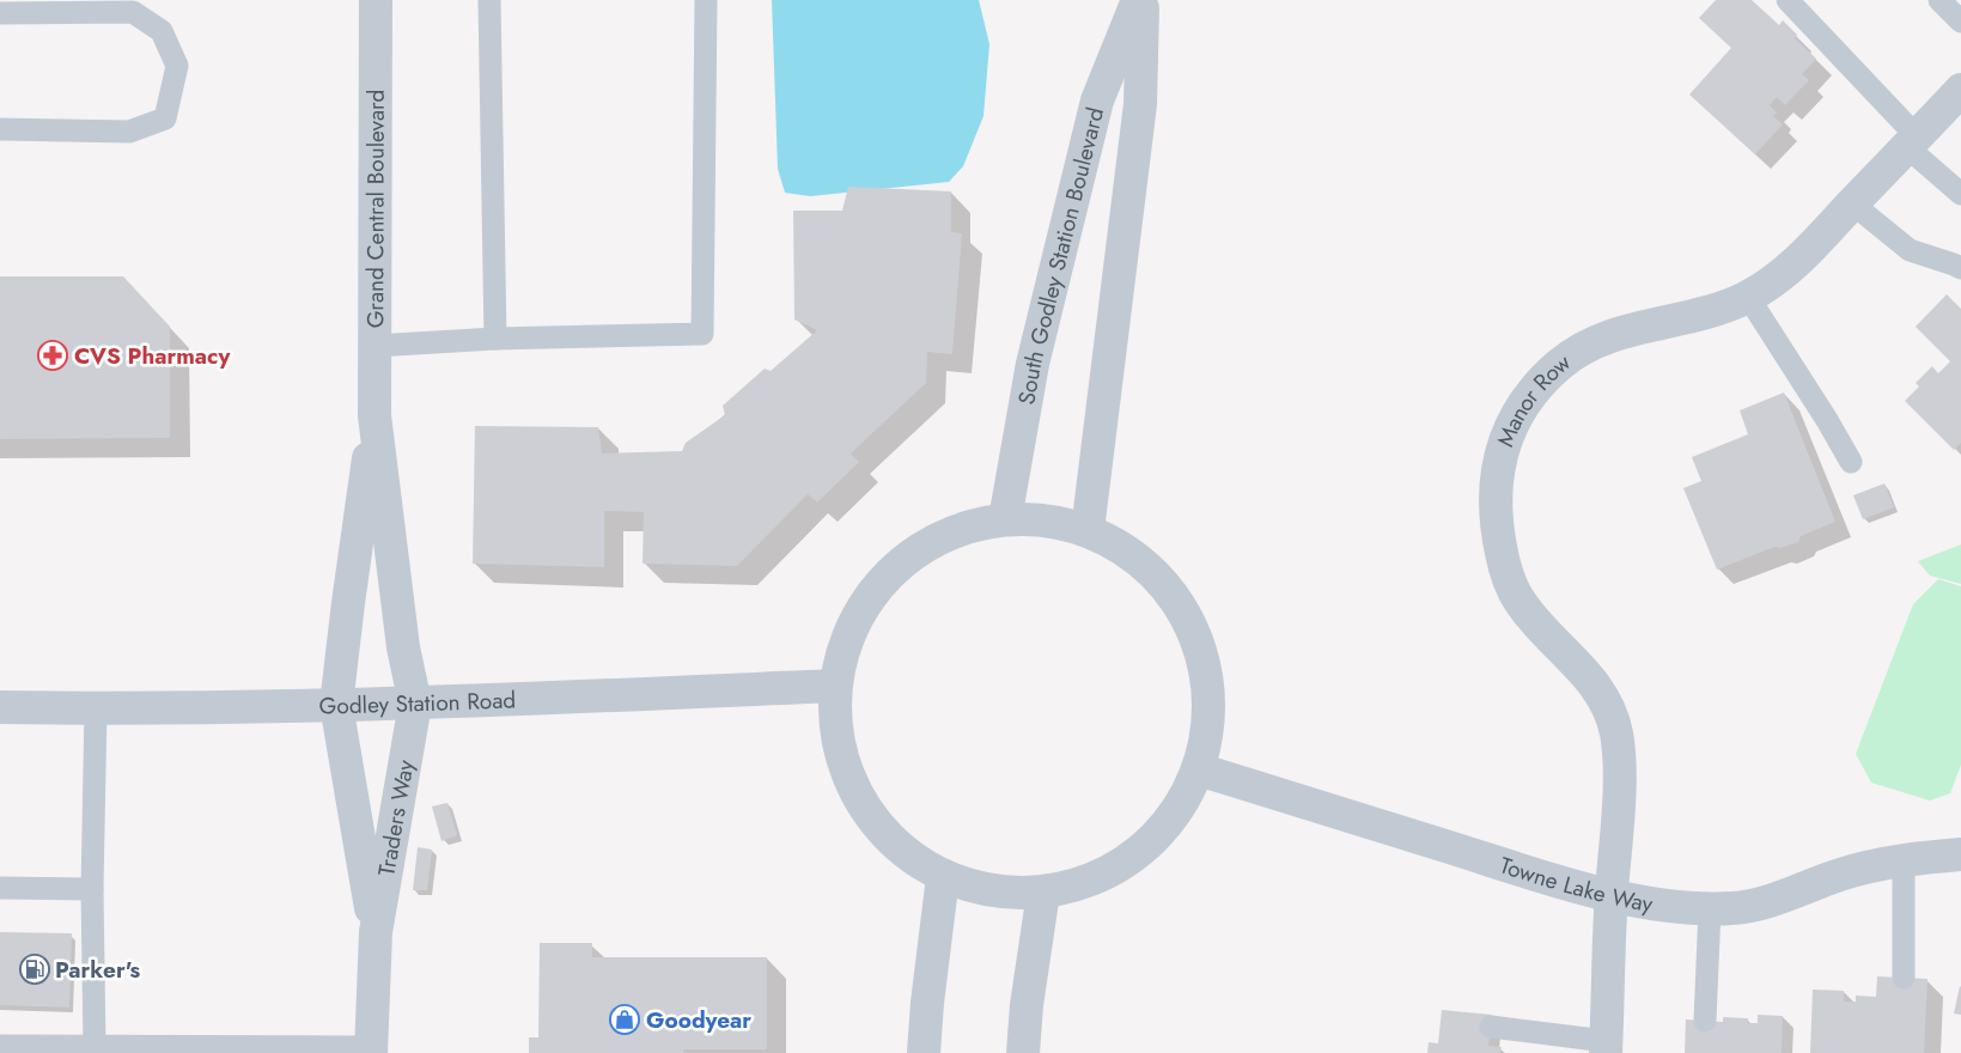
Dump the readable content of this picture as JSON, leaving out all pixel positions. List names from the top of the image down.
{
  "streets": {
    "street": [
      "Grand Central Boulevard",
      "South Godley Station Boulevard",
      "Manor Row",
      "Godley Station Road",
      "Traders Way",
      "Towne Lake Way"
    ]
  },
  "crossings": [
    ["Grand Central Boulevard", "Godley Station Road"],
    ["Grand Central Boulevard", "Traders Way"],
    ["Manor Row", "Towne Lake Way"],
    ["Godley Station Road", "Traders Way"]
  ],
  "places": {
    "pharmacy": ["CVS Pharmacy"],
    "fuel station": ["Parker's"],
    "shop": ["Goodyear"]
  }
}
